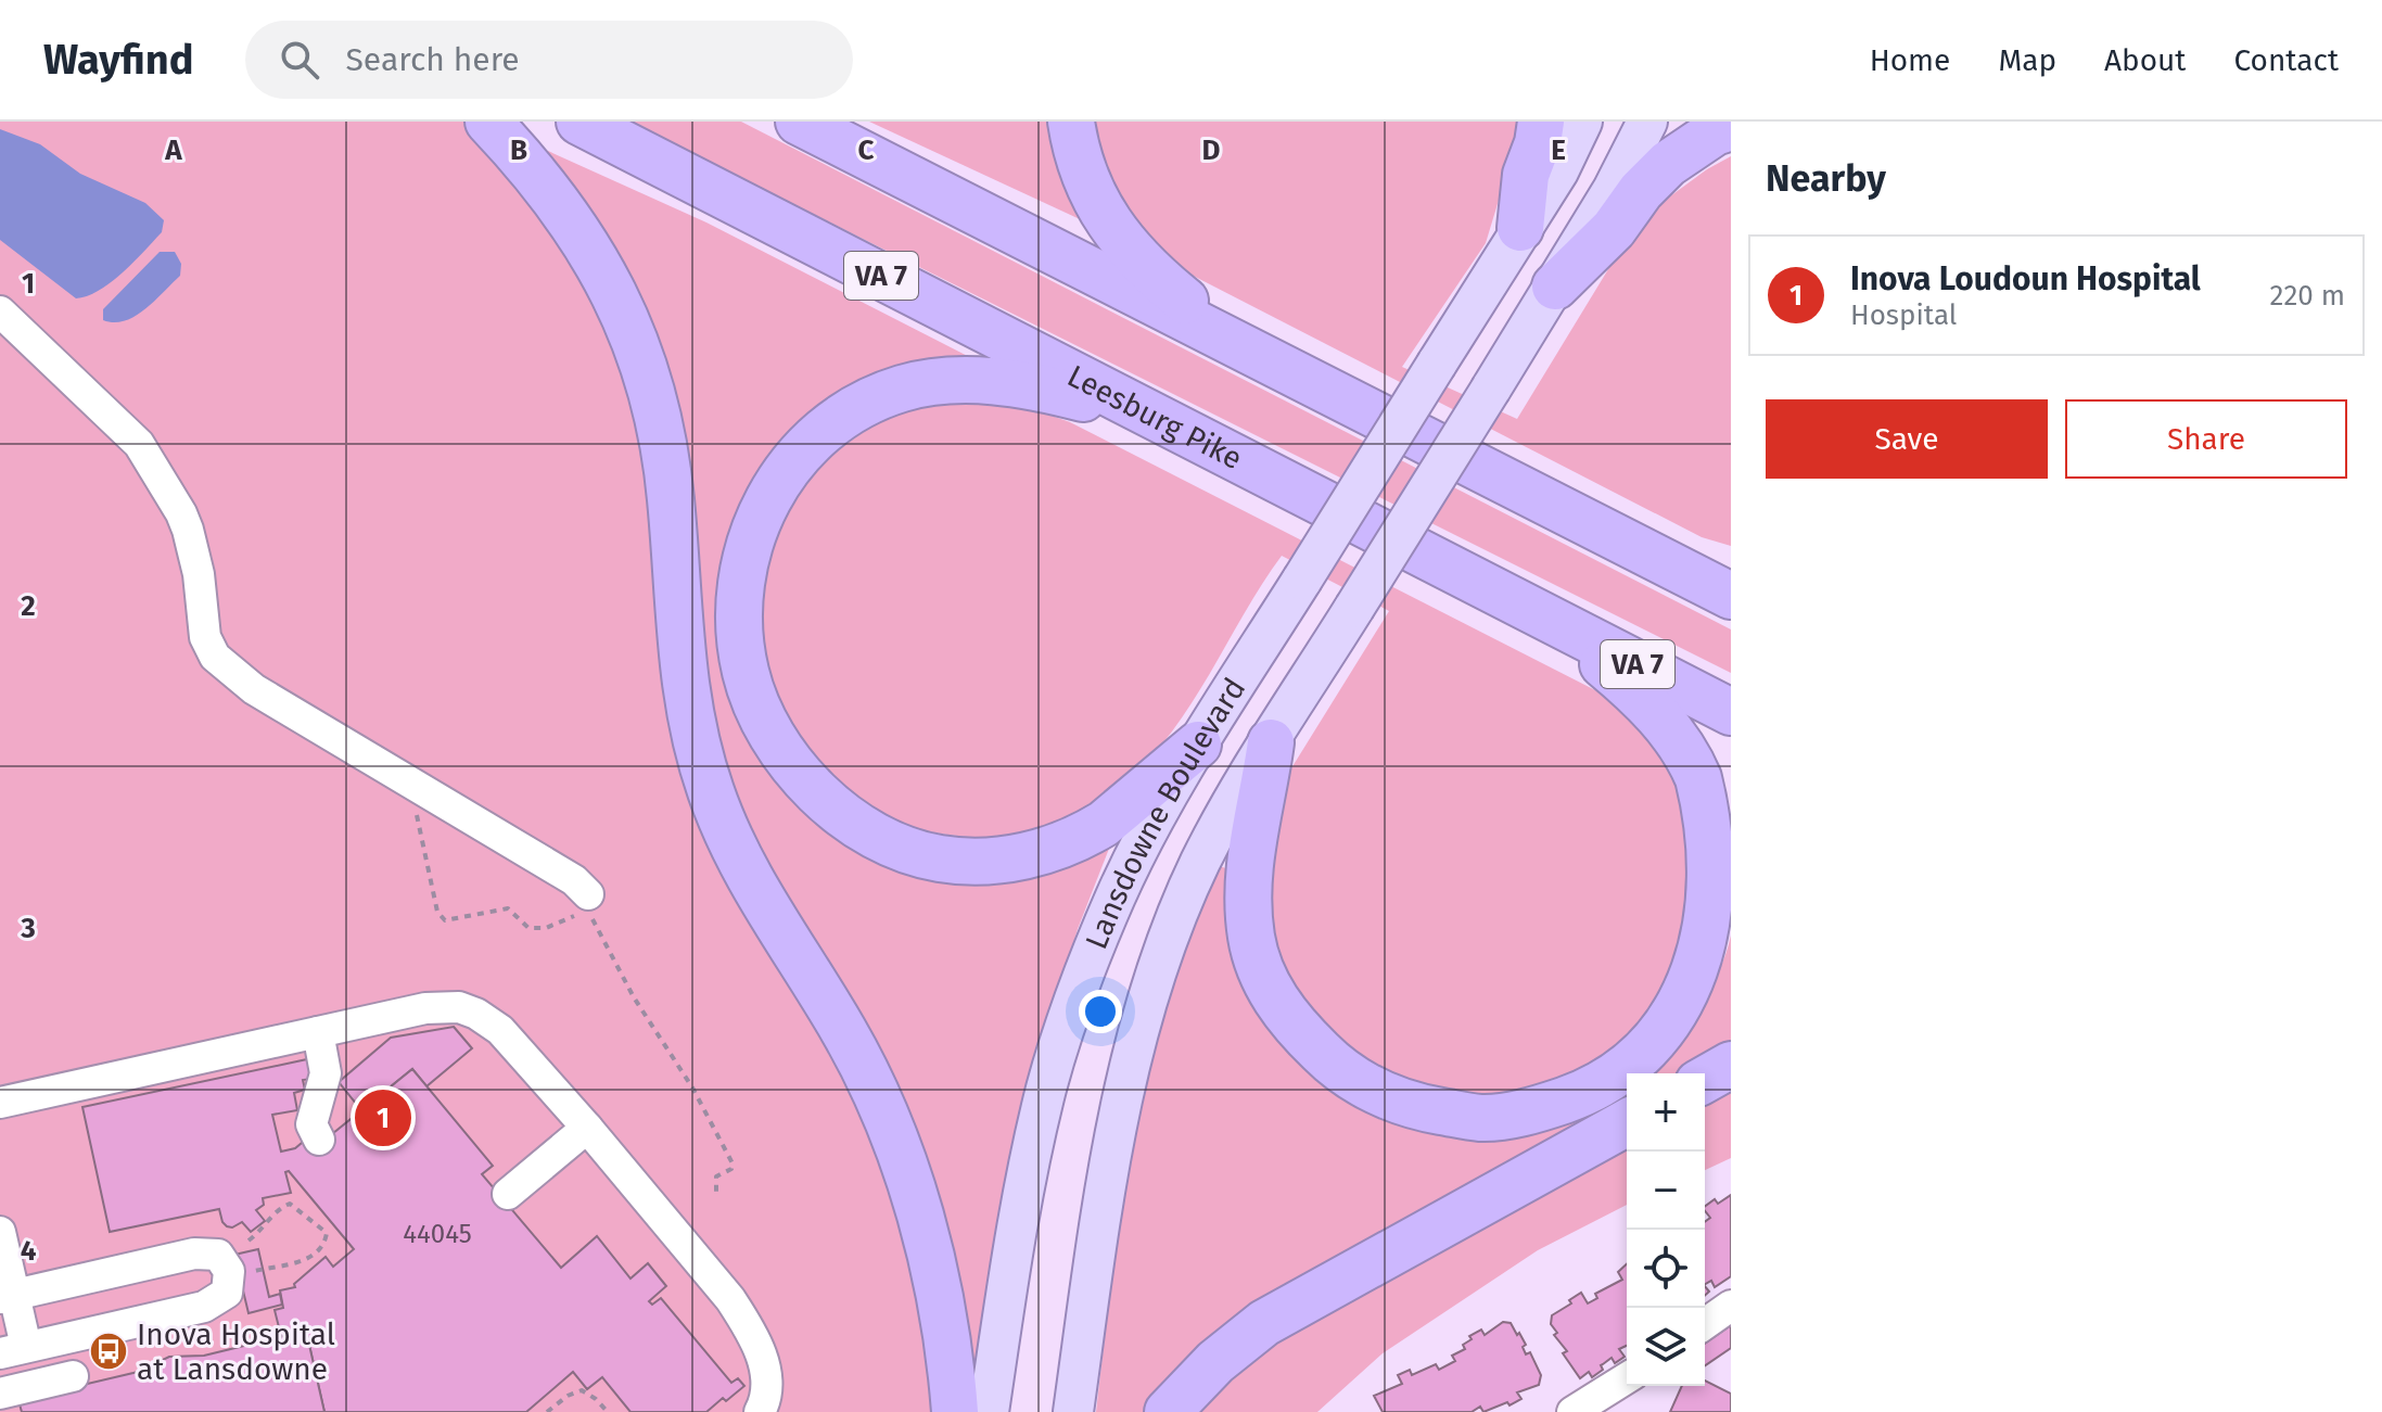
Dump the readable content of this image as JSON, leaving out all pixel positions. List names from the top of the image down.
{
  "streets": {
    "highway": ["VA 7", "Leesburg Pike"],
    "main road": ["Lansdowne Boulevard"]
  },
  "places": {
    "bus stop": ["Inova Hospital at Lansdowne"]
  },
  "house_numbers": ["44045"],
  "page": {
    "header": "Wayfind",
    "search": "Search here",
    "nav": [
      "Home",
      "Map",
      "About",
      "Contact"
    ],
    "heading": "Nearby",
    "list": [
      {
        "mark": "1",
        "name": "Inova Loudoun Hospital",
        "note": "Hospital",
        "value": "220 m"
      }
    ],
    "buttons": ["Save", "Share"],
    "map_buttons": ["+", "−"],
    "pins": "1"
  },
  "grid": {
    "columns": [
      "A",
      "B",
      "C",
      "D",
      "E"
    ],
    "rows": [
      "1",
      "2",
      "3",
      "4"
    ]
  }
}
